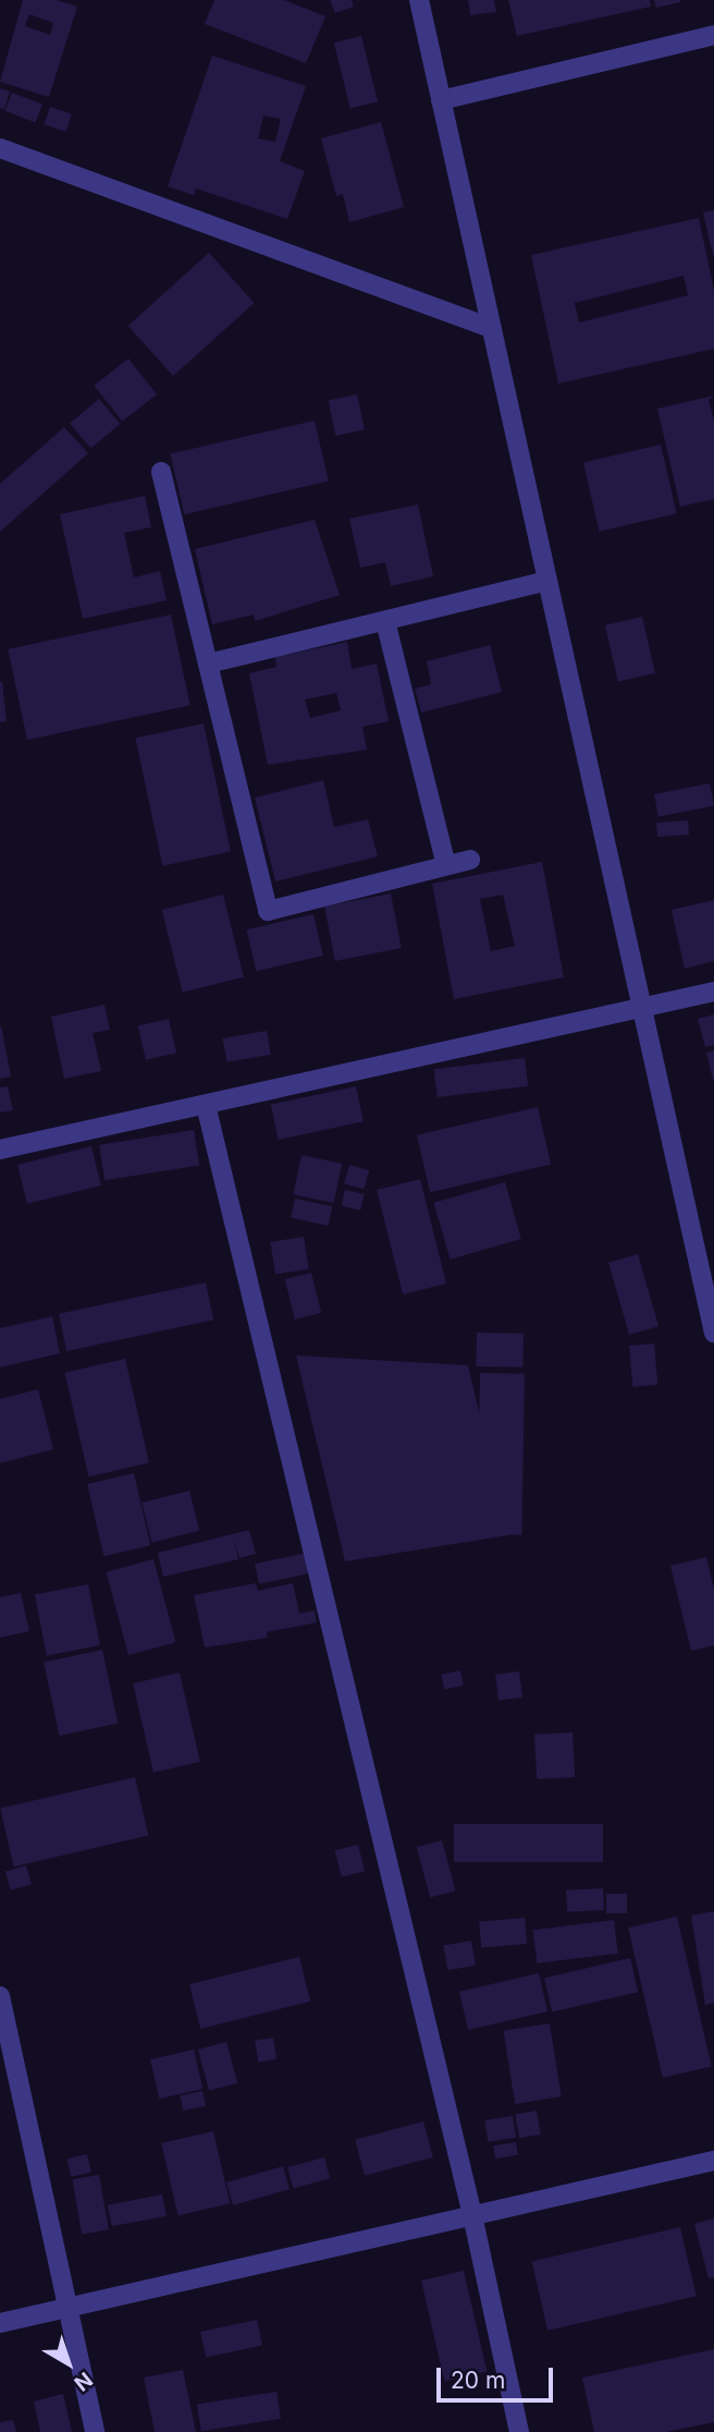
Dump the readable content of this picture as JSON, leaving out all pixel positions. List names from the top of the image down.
{
  "scale_bar": "20 m",
  "north": "bottom right"
}
